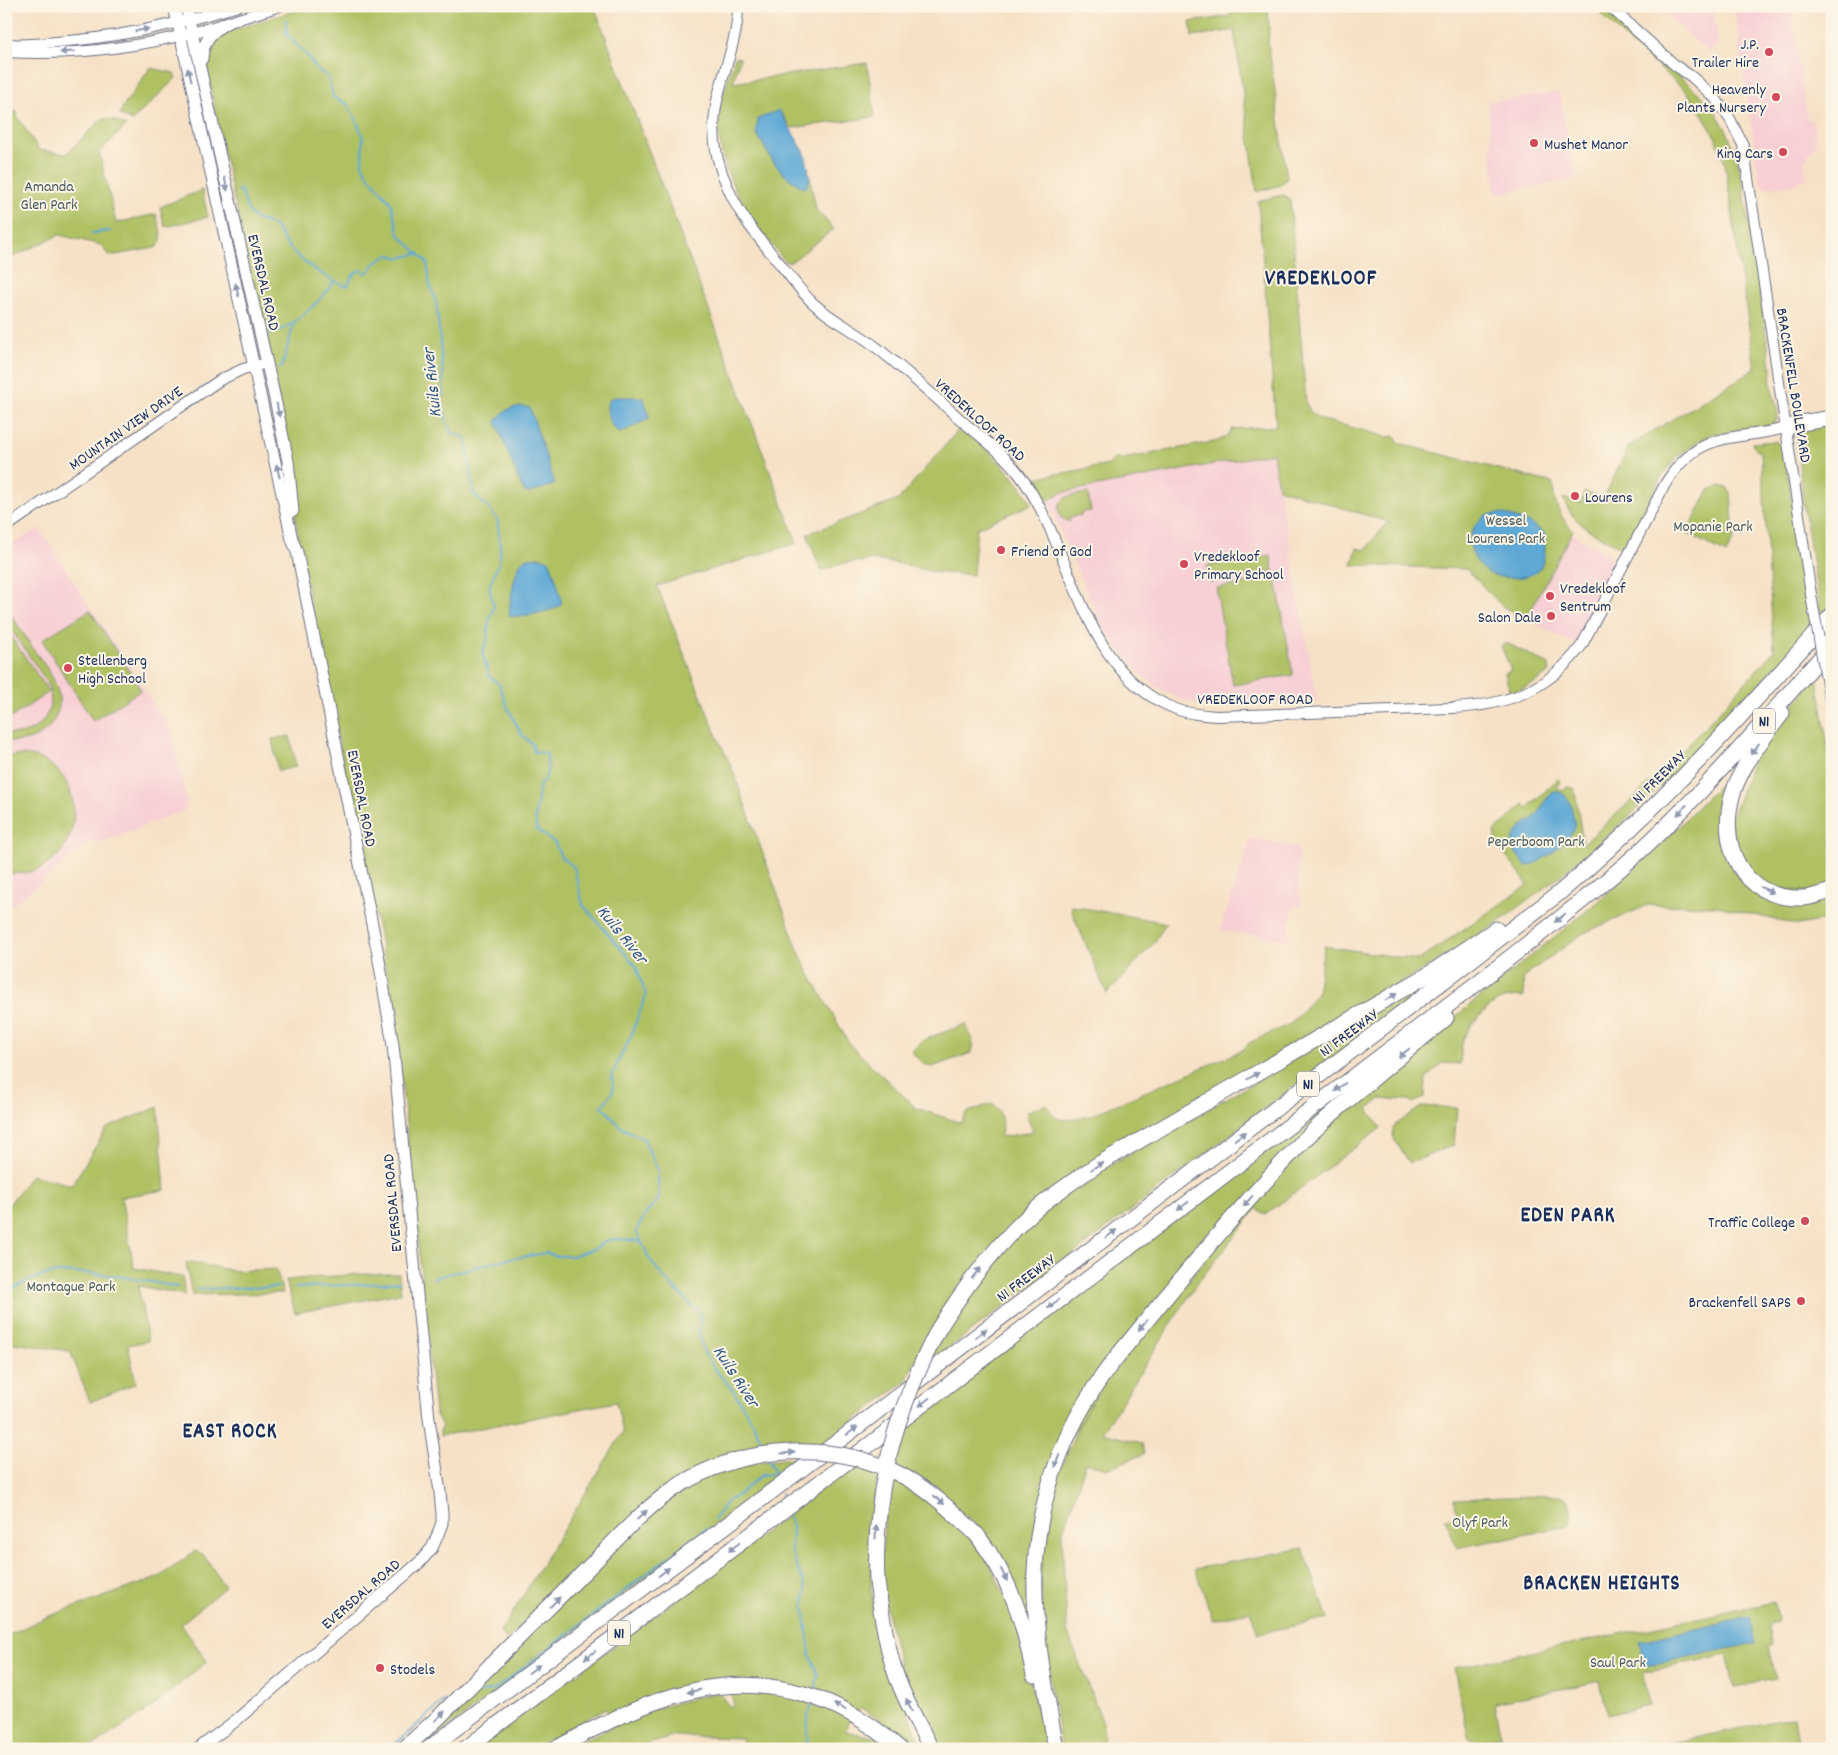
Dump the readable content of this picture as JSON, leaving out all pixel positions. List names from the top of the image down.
{
  "streets": {
    "highway": ["N1", "N1 FREEWAY"],
    "main road": ["EVERSDAL ROAD"],
    "street": ["BRACKENFELL BOULEVARD", "VREDEKLOOF ROAD", "MOUNTAIN VIEW DRIVE"]
  },
  "crossings": [
    ["EVERSDAL ROAD", "MOUNTAIN VIEW DRIVE"],
    ["BRACKENFELL BOULEVARD", "VREDEKLOOF ROAD"]
  ],
  "districts": [
    "VREDEKLOOF",
    "EDEN PARK",
    "EAST ROCK",
    "BRACKEN HEIGHTS"
  ],
  "water": ["Kuils River"],
  "parks": [
    "Amanda Glen Park",
    "Wessel Lourens Park",
    "Mopanie Park",
    "Peperboom Park",
    "Montague Park",
    "Olyf Park",
    "Saul Park"
  ],
  "places": [
    "J.P. Trailer Hire",
    "Heavenly Plants Nursery",
    "Mushet Manor",
    "King Cars",
    "Lourens",
    "Friend of God",
    "Vredekloof Primary School",
    "Vredekloof Sentrum",
    "Salon Dale",
    "Stellenberg High School",
    "Traffic College",
    "Brackenfell SAPS",
    "Stodels"
  ]
}
